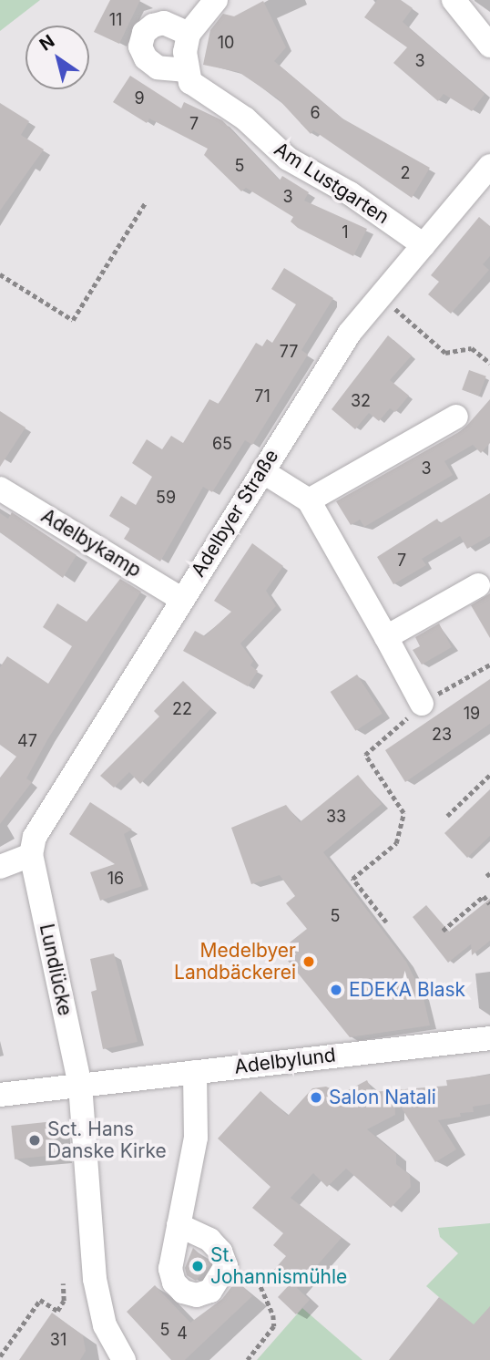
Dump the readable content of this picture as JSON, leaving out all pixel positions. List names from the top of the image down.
{
  "streets": {
    "street": [
      "Am Lustgarten",
      "Adelbyer Straße",
      "Adelbykamp",
      "Lundlücke",
      "Adelbylund"
    ]
  },
  "crossings": [
    ["Am Lustgarten", "Adelbyer Straße"],
    ["Adelbyer Straße", "Adelbykamp"],
    ["Adelbyer Straße", "Lundlücke"],
    ["Lundlücke", "Adelbylund"]
  ],
  "places": [
    "Medelbyer Landbäckerei",
    "EDEKA Blask",
    "Salon Natali",
    "Sct. Hans Danske Kirke",
    "St. Johannismühle"
  ],
  "house_numbers": [
    "11",
    "10",
    "3",
    "9",
    "6",
    "7",
    "5",
    "2",
    "3",
    "1",
    "77",
    "71",
    "32",
    "65",
    "3",
    "59",
    "7",
    "22",
    "19",
    "23",
    "47",
    "33",
    "16",
    "5",
    "5",
    "4",
    "31"
  ],
  "north": "top left"
}
